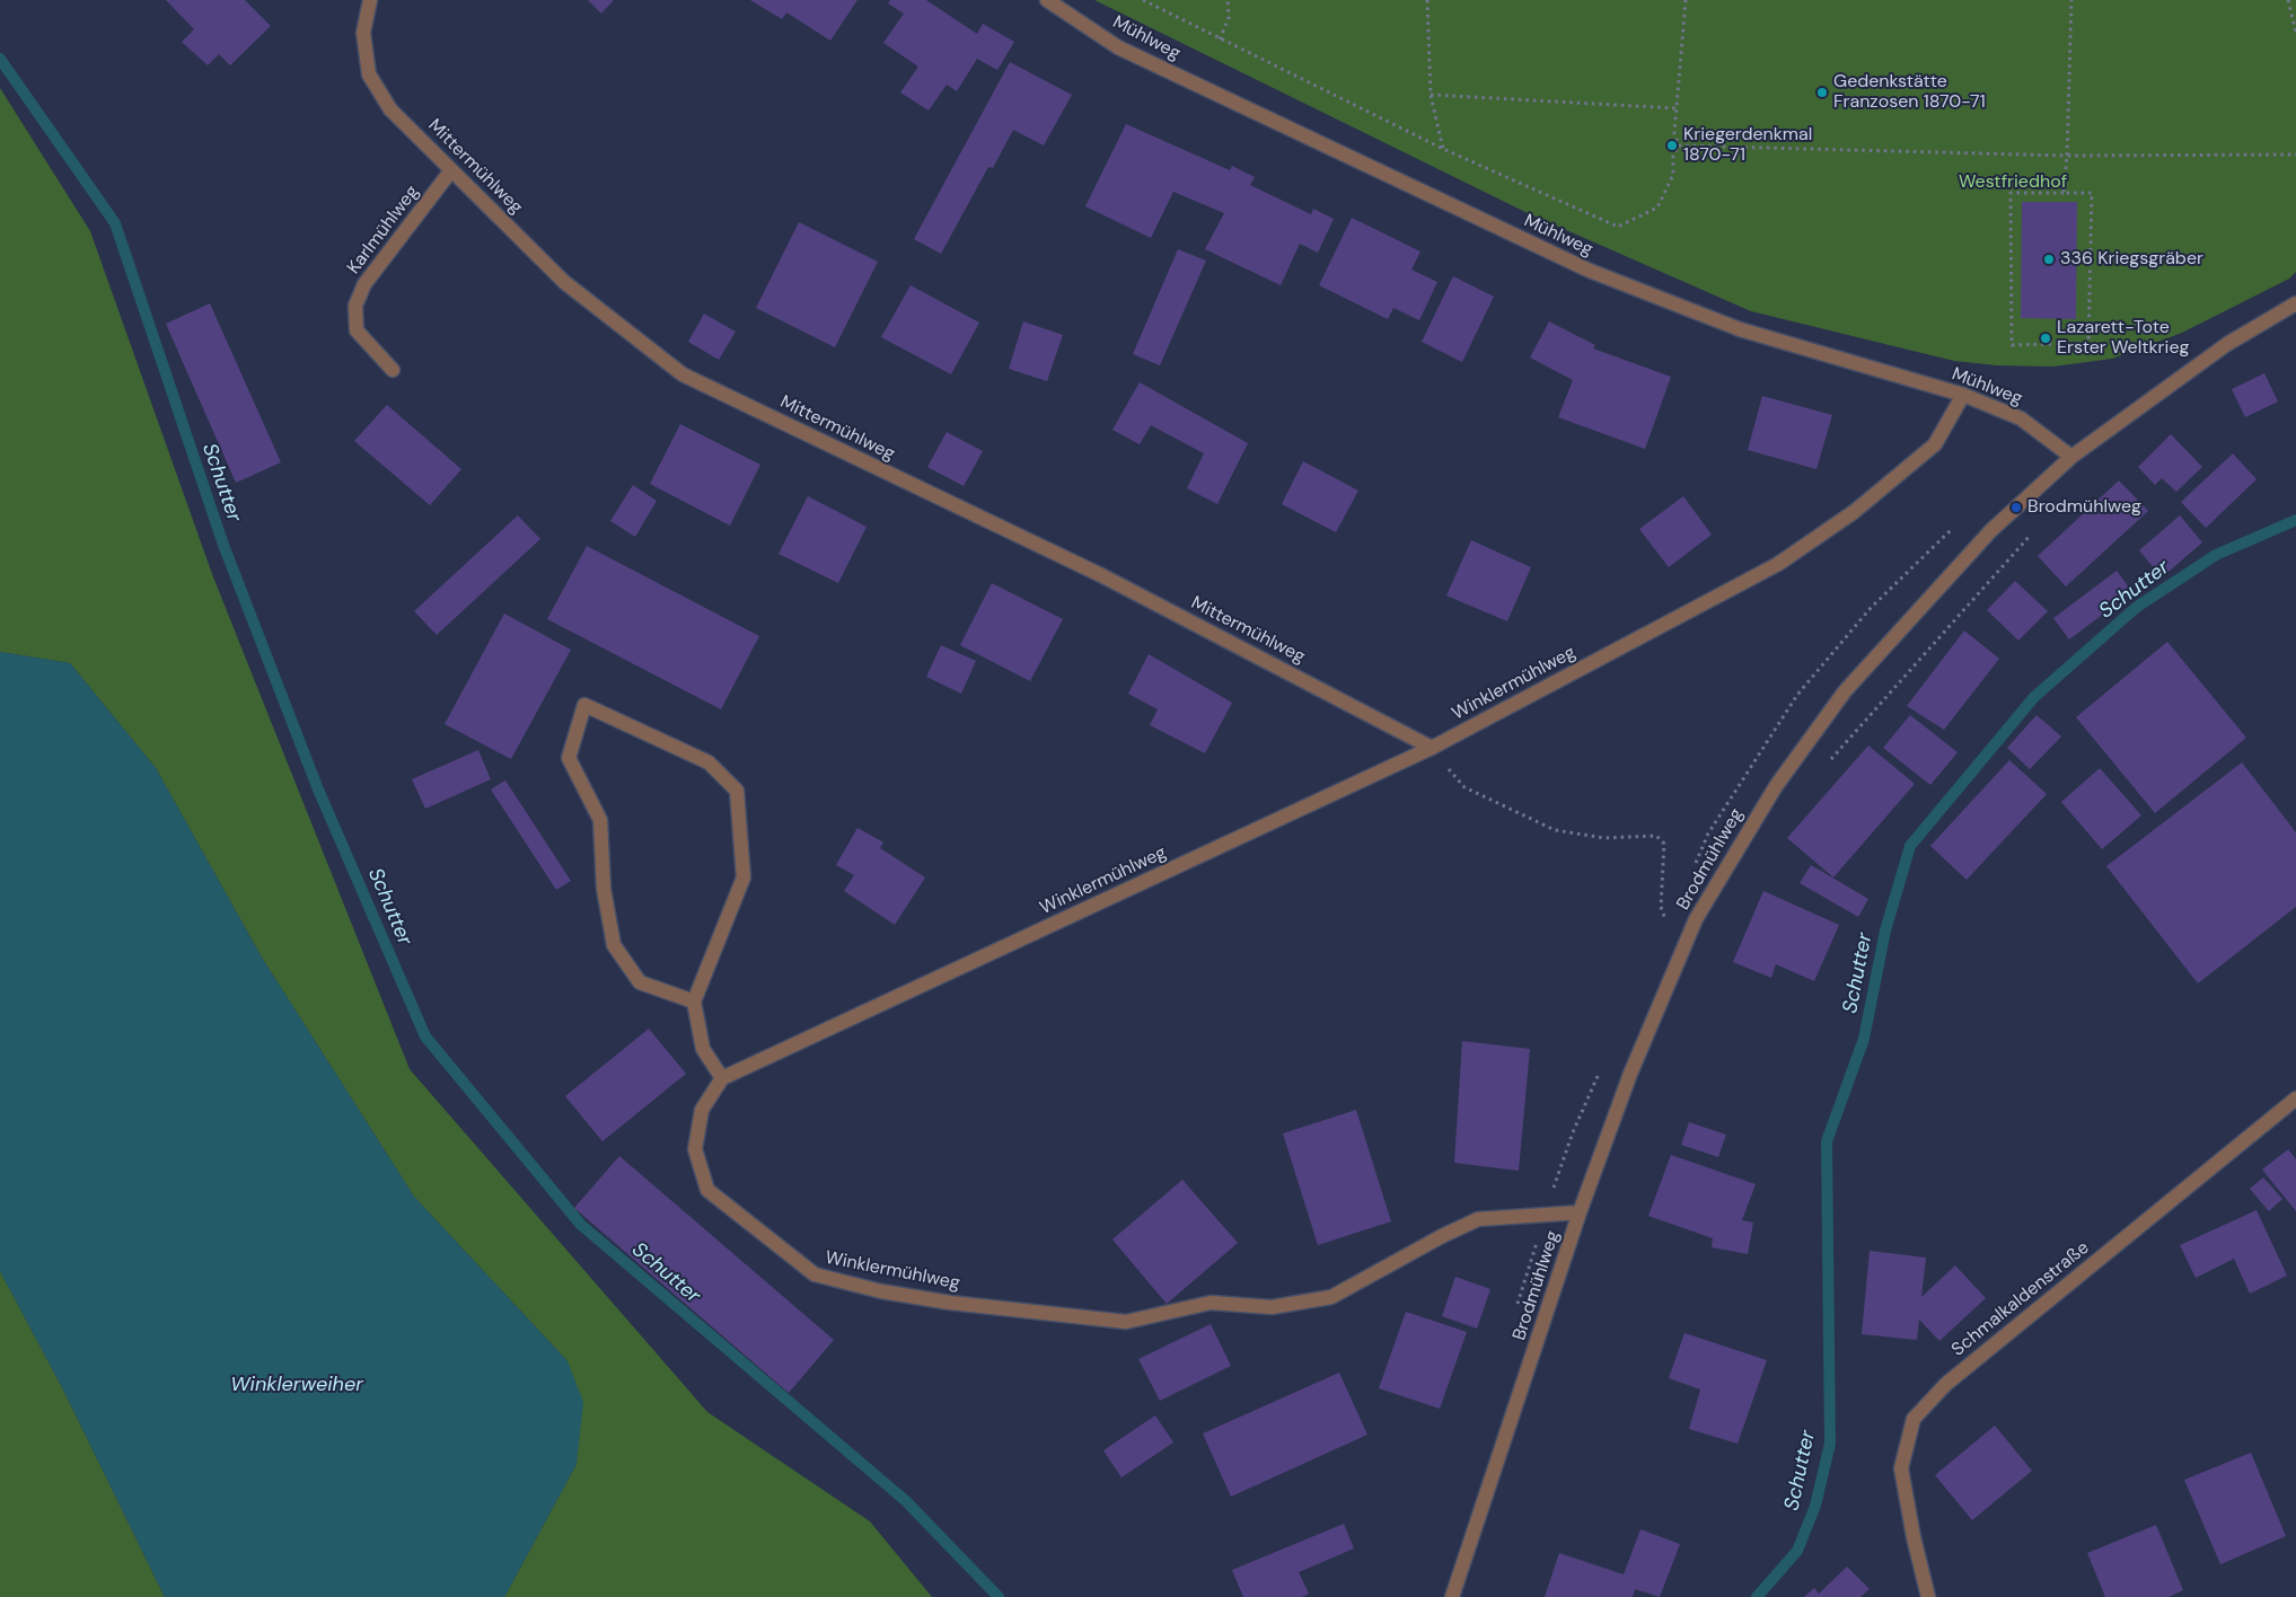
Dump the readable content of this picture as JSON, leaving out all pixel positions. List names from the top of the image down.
{
  "streets": {
    "street": [
      "Mühlweg",
      "Mittermühlweg",
      "Karlmühlweg",
      "Winklermühlweg",
      "Brodmühlweg",
      "Schmalkaldenstraße"
    ]
  },
  "crossings": [
    ["Mühlweg", "Winklermühlweg"],
    ["Mühlweg", "Brodmühlweg"],
    ["Mittermühlweg", "Karlmühlweg"],
    ["Mittermühlweg", "Winklermühlweg"],
    ["Winklermühlweg", "Brodmühlweg"]
  ],
  "water": ["Schutter", "Winklerweiher"],
  "parks": ["Westfriedhof"],
  "places": [
    "Gedenkstätte Franzosen 1870-71",
    "Kriegerdenkmal 1870-71",
    "336 Kriegsgräber",
    "Lazarett-Tote Erster Weltkrieg",
    "Brodmühlweg"
  ]
}
